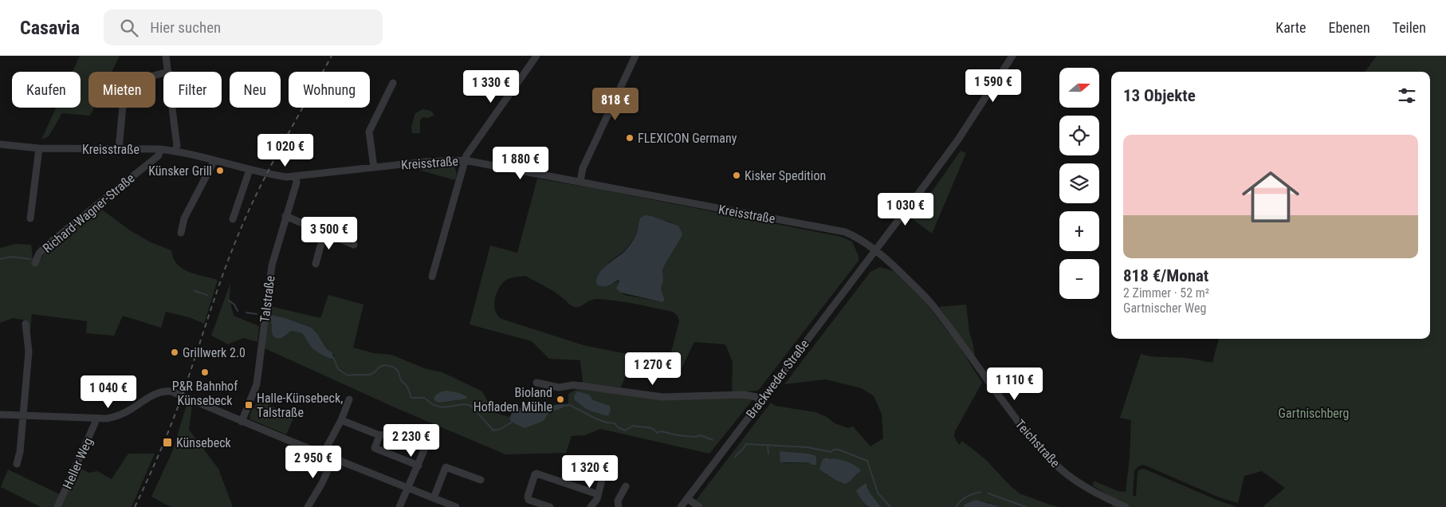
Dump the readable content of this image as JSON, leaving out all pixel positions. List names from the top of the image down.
{
  "streets": {
    "street": [
      "Kreisstraße",
      "Richard-Wagner-Straße",
      "Talstraße",
      "Brackweder Straße",
      "Teichstraße",
      "Heller Weg"
    ]
  },
  "crossings": [
    ["Kreisstraße", "Richard-Wagner-Straße"],
    ["Kreisstraße", "Talstraße"],
    ["Kreisstraße", "Brackweder Straße"],
    ["Kreisstraße", "Teichstraße"],
    ["Brackweder Straße", "Teichstraße"]
  ],
  "parks": ["Gartnischberg"],
  "places": {
    "other": [
      "FLEXICON Germany",
      "Künsker Grill",
      "Kisker Spedition",
      "Grillwerk 2.0",
      "P&R Bahnhof Künsebeck",
      "Bioland Hofladen Mühle"
    ],
    "transit": ["Halle-Künsebeck, Talstraße", "Künsebeck"]
  },
  "north": "right",
  "page": {
    "header": "Casavia",
    "search": "Hier suchen",
    "nav": ["Karte", "Ebenen", "Teilen"],
    "map_buttons": ["+", "−"],
    "price": [
      "1 590 €",
      "1 330 €",
      "818 €",
      "1 020 €",
      "1 880 €",
      "1 030 €",
      "3 500 €",
      "1 270 €",
      "1 110 €",
      "1 040 €",
      "2 230 €",
      "2 950 €",
      "1 320 €"
    ],
    "chip": [
      "Kaufen",
      "Mieten",
      "Filter",
      "Neu",
      "Wohnung"
    ],
    "heading": "13 Objekte",
    "list": [
      {
        "name": "818 €/Monat",
        "note": "2 Zimmer · 52 m² · Gartnischer Weg"
      }
    ]
  }
}
